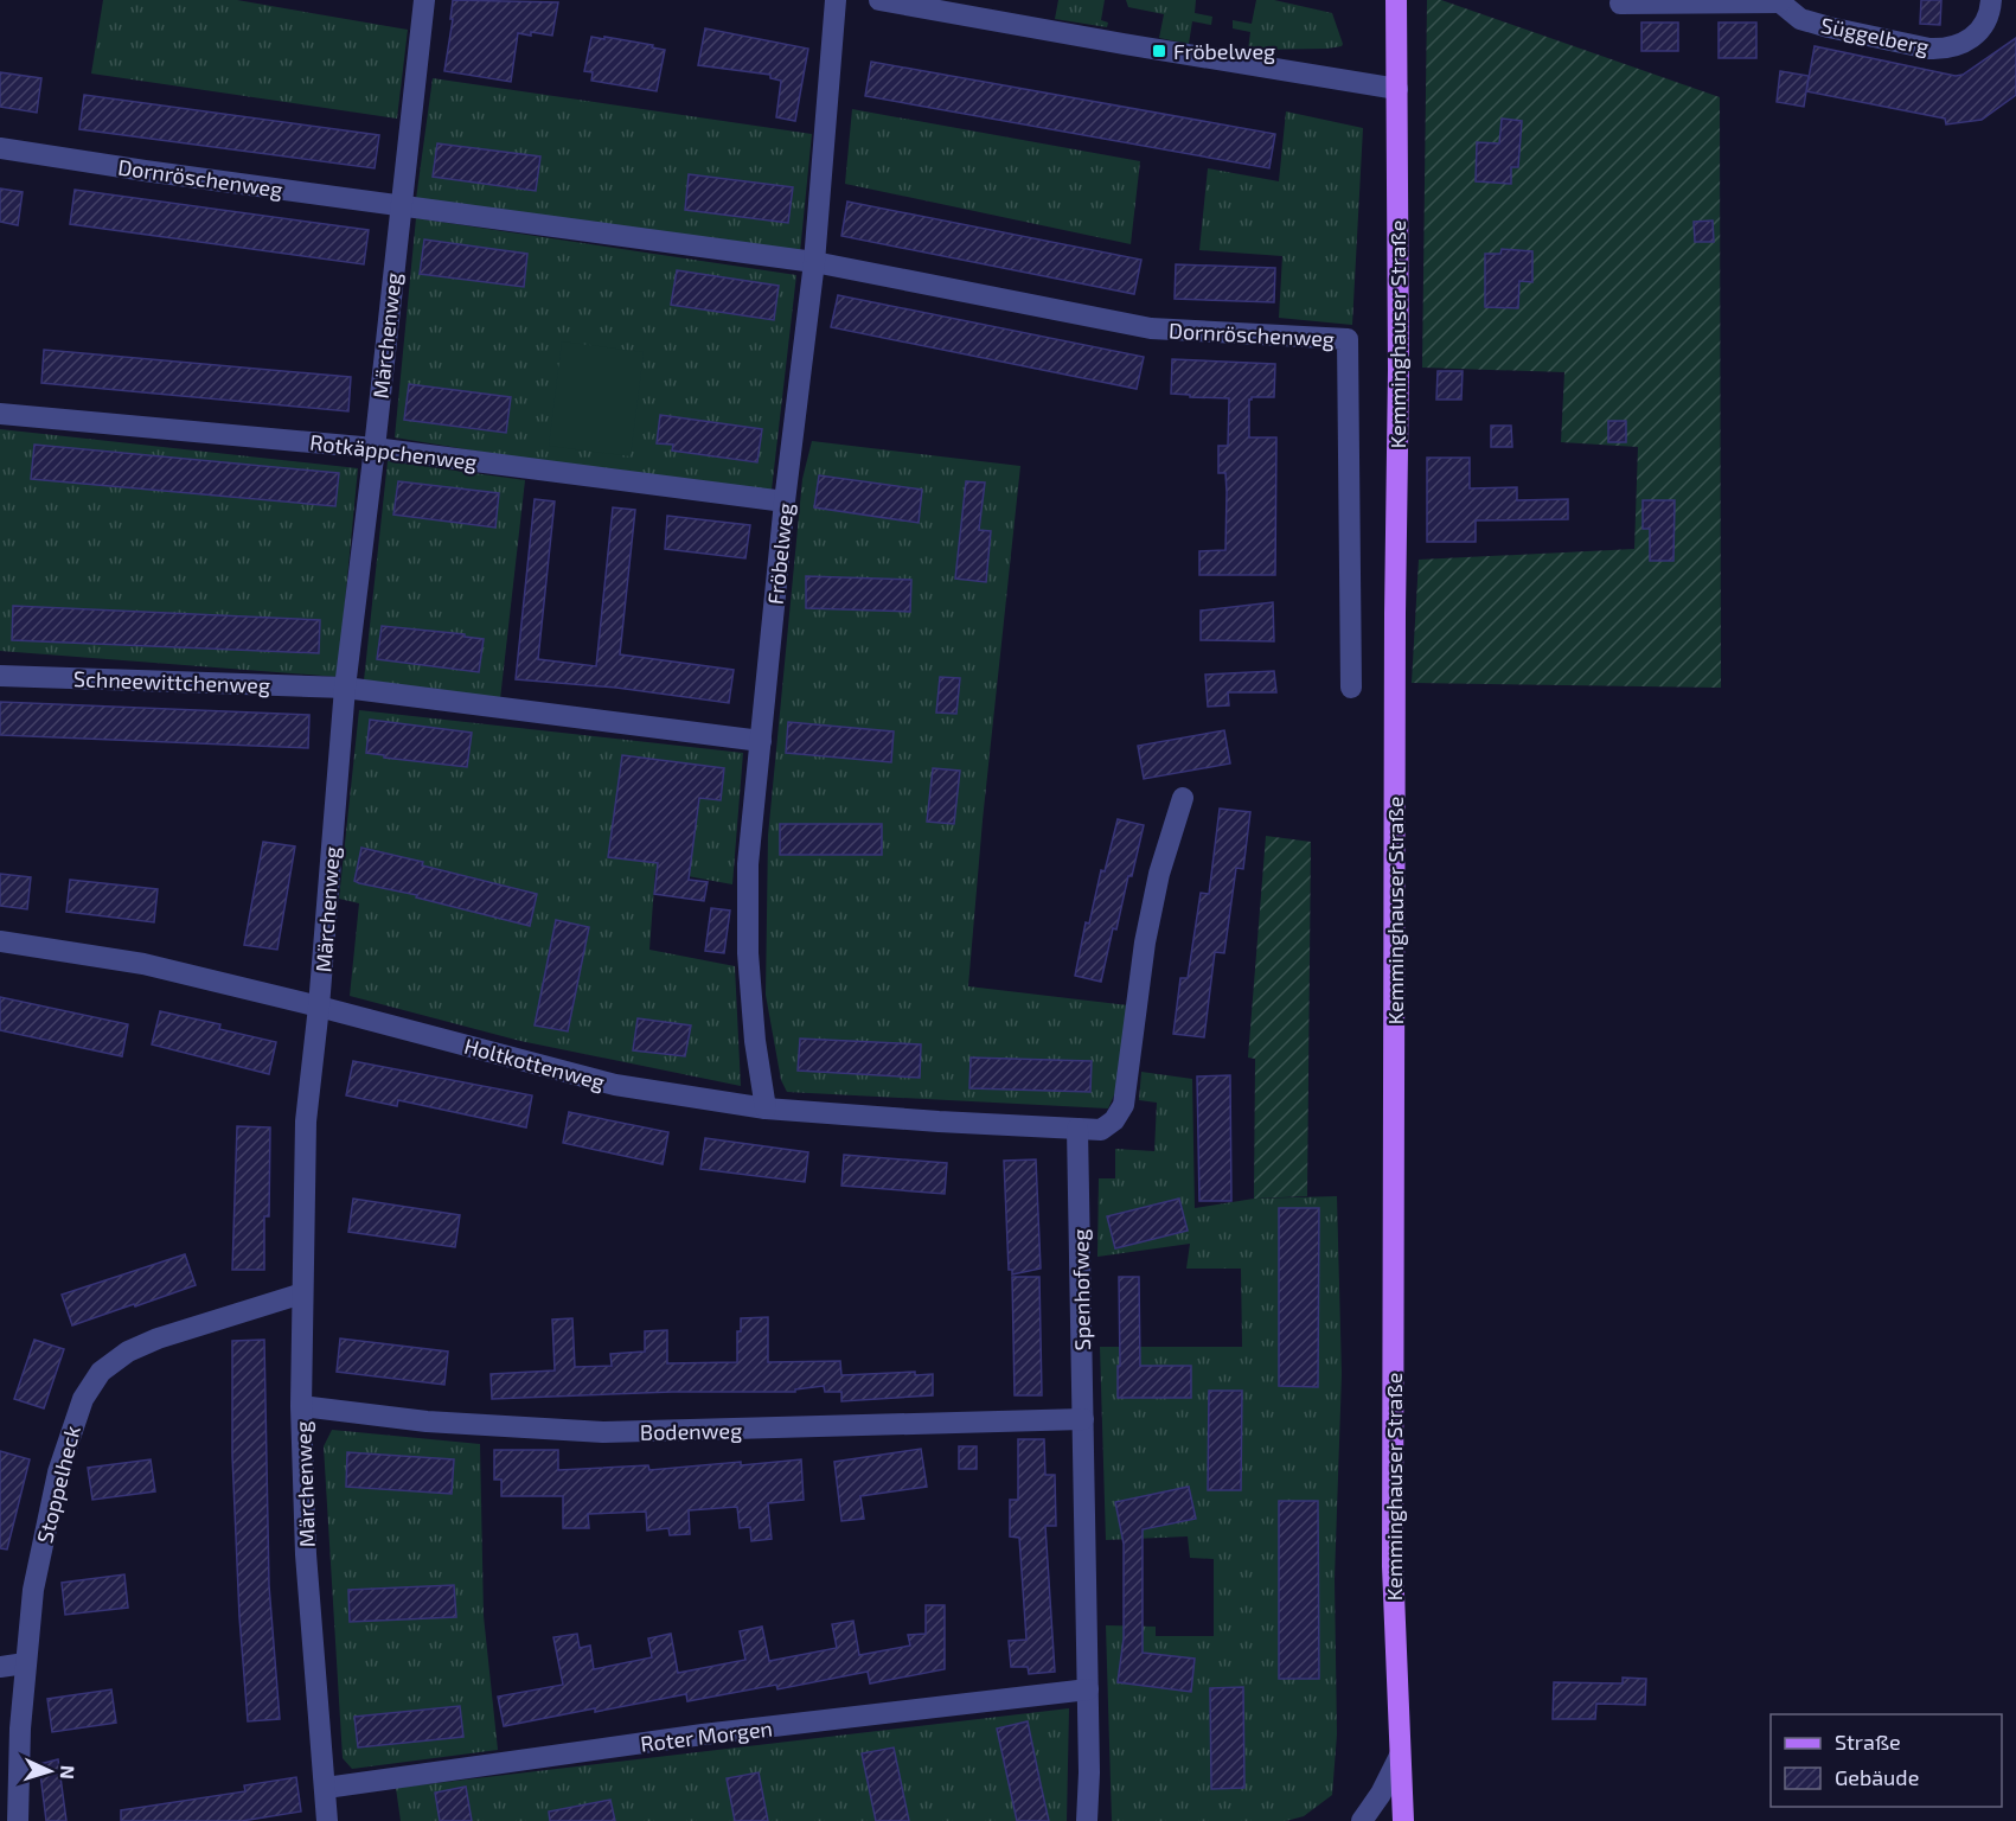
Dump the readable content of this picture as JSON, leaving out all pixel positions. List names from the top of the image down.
{
  "streets": {
    "main road": ["Kemminghauser Straße"],
    "street": [
      "Süggelberg",
      "Dornröschenweg",
      "Märchenweg",
      "Rotkäppchenweg",
      "Fröbelweg",
      "Schneewittchenweg",
      "Holtkottenweg",
      "Spenhofweg",
      "Bodenweg",
      "Stoppelheck",
      "Roter Morgen"
    ]
  },
  "crossings": [
    ["Dornröschenweg", "Märchenweg"],
    ["Dornröschenweg", "Fröbelweg"],
    ["Märchenweg", "Rotkäppchenweg"],
    ["Märchenweg", "Schneewittchenweg"],
    ["Märchenweg", "Holtkottenweg"],
    ["Märchenweg", "Bodenweg"],
    ["Märchenweg", "Stoppelheck"],
    ["Märchenweg", "Roter Morgen"],
    ["Rotkäppchenweg", "Fröbelweg"],
    ["Fröbelweg", "Schneewittchenweg"],
    ["Fröbelweg", "Holtkottenweg"],
    ["Holtkottenweg", "Spenhofweg"],
    ["Spenhofweg", "Bodenweg"],
    ["Spenhofweg", "Roter Morgen"]
  ],
  "places": {
    "transit": ["Fröbelweg"]
  },
  "legend": ["Straße", "Gebäude"],
  "north": "right"
}
